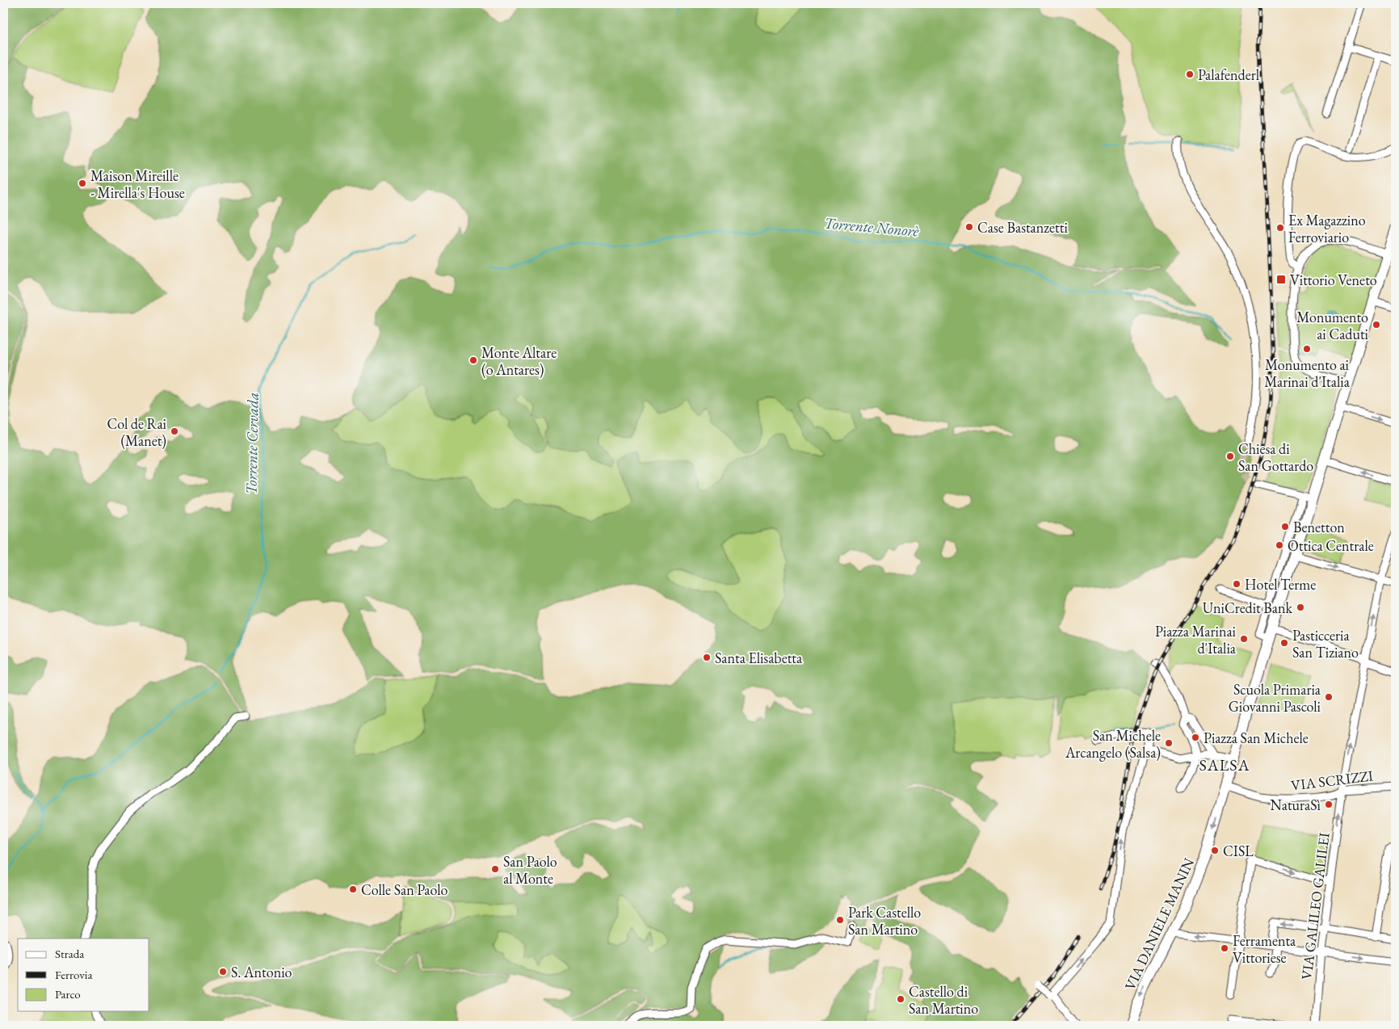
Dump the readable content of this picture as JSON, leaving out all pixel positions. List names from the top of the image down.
{
  "streets": {
    "street": ["VIA SCRIZZI", "VIA GALILEO GALILEI", "VIA DANIELE MANIN"]
  },
  "crossings": [
    ["VIA SCRIZZI", "VIA GALILEO GALILEI"],
    ["VIA SCRIZZI", "VIA DANIELE MANIN"]
  ],
  "one_way": ["VIA GALILEO GALILEI"],
  "districts": ["SALSA"],
  "water": ["Torrente Nonorè", "Torrente Cervada"],
  "places": {
    "other": [
      "Palafenderl",
      "Maison Mireille - Mirella's House",
      "Case Bastanzetti",
      "Ex Magazzino Ferroviario",
      "Monumento ai Caduti",
      "Monumento ai Marinai d'Italia",
      "Monte Altare (o Antares)",
      "Col de Rai (Manet)",
      "Chiesa di San Gottardo",
      "Benetton",
      "Ottica Centrale",
      "Hotel Terme",
      "UniCredit Bank",
      "Piazza Marinai d'Italia",
      "Pasticceria San Tiziano",
      "Santa Elisabetta",
      "Scuola Primaria Giovanni Pascoli",
      "Piazza San Michele",
      "San Michele Arcangelo (Salsa)",
      "NaturaSì",
      "CISL",
      "San Paolo al Monte",
      "Colle San Paolo",
      "Park Castello San Martino",
      "Ferramenta Vittoriese",
      "S. Antonio",
      "Castello di San Martino"
    ],
    "transit": ["Vittorio Veneto"]
  },
  "legend": ["Strada", "Ferrovia", "Parco"]
}
